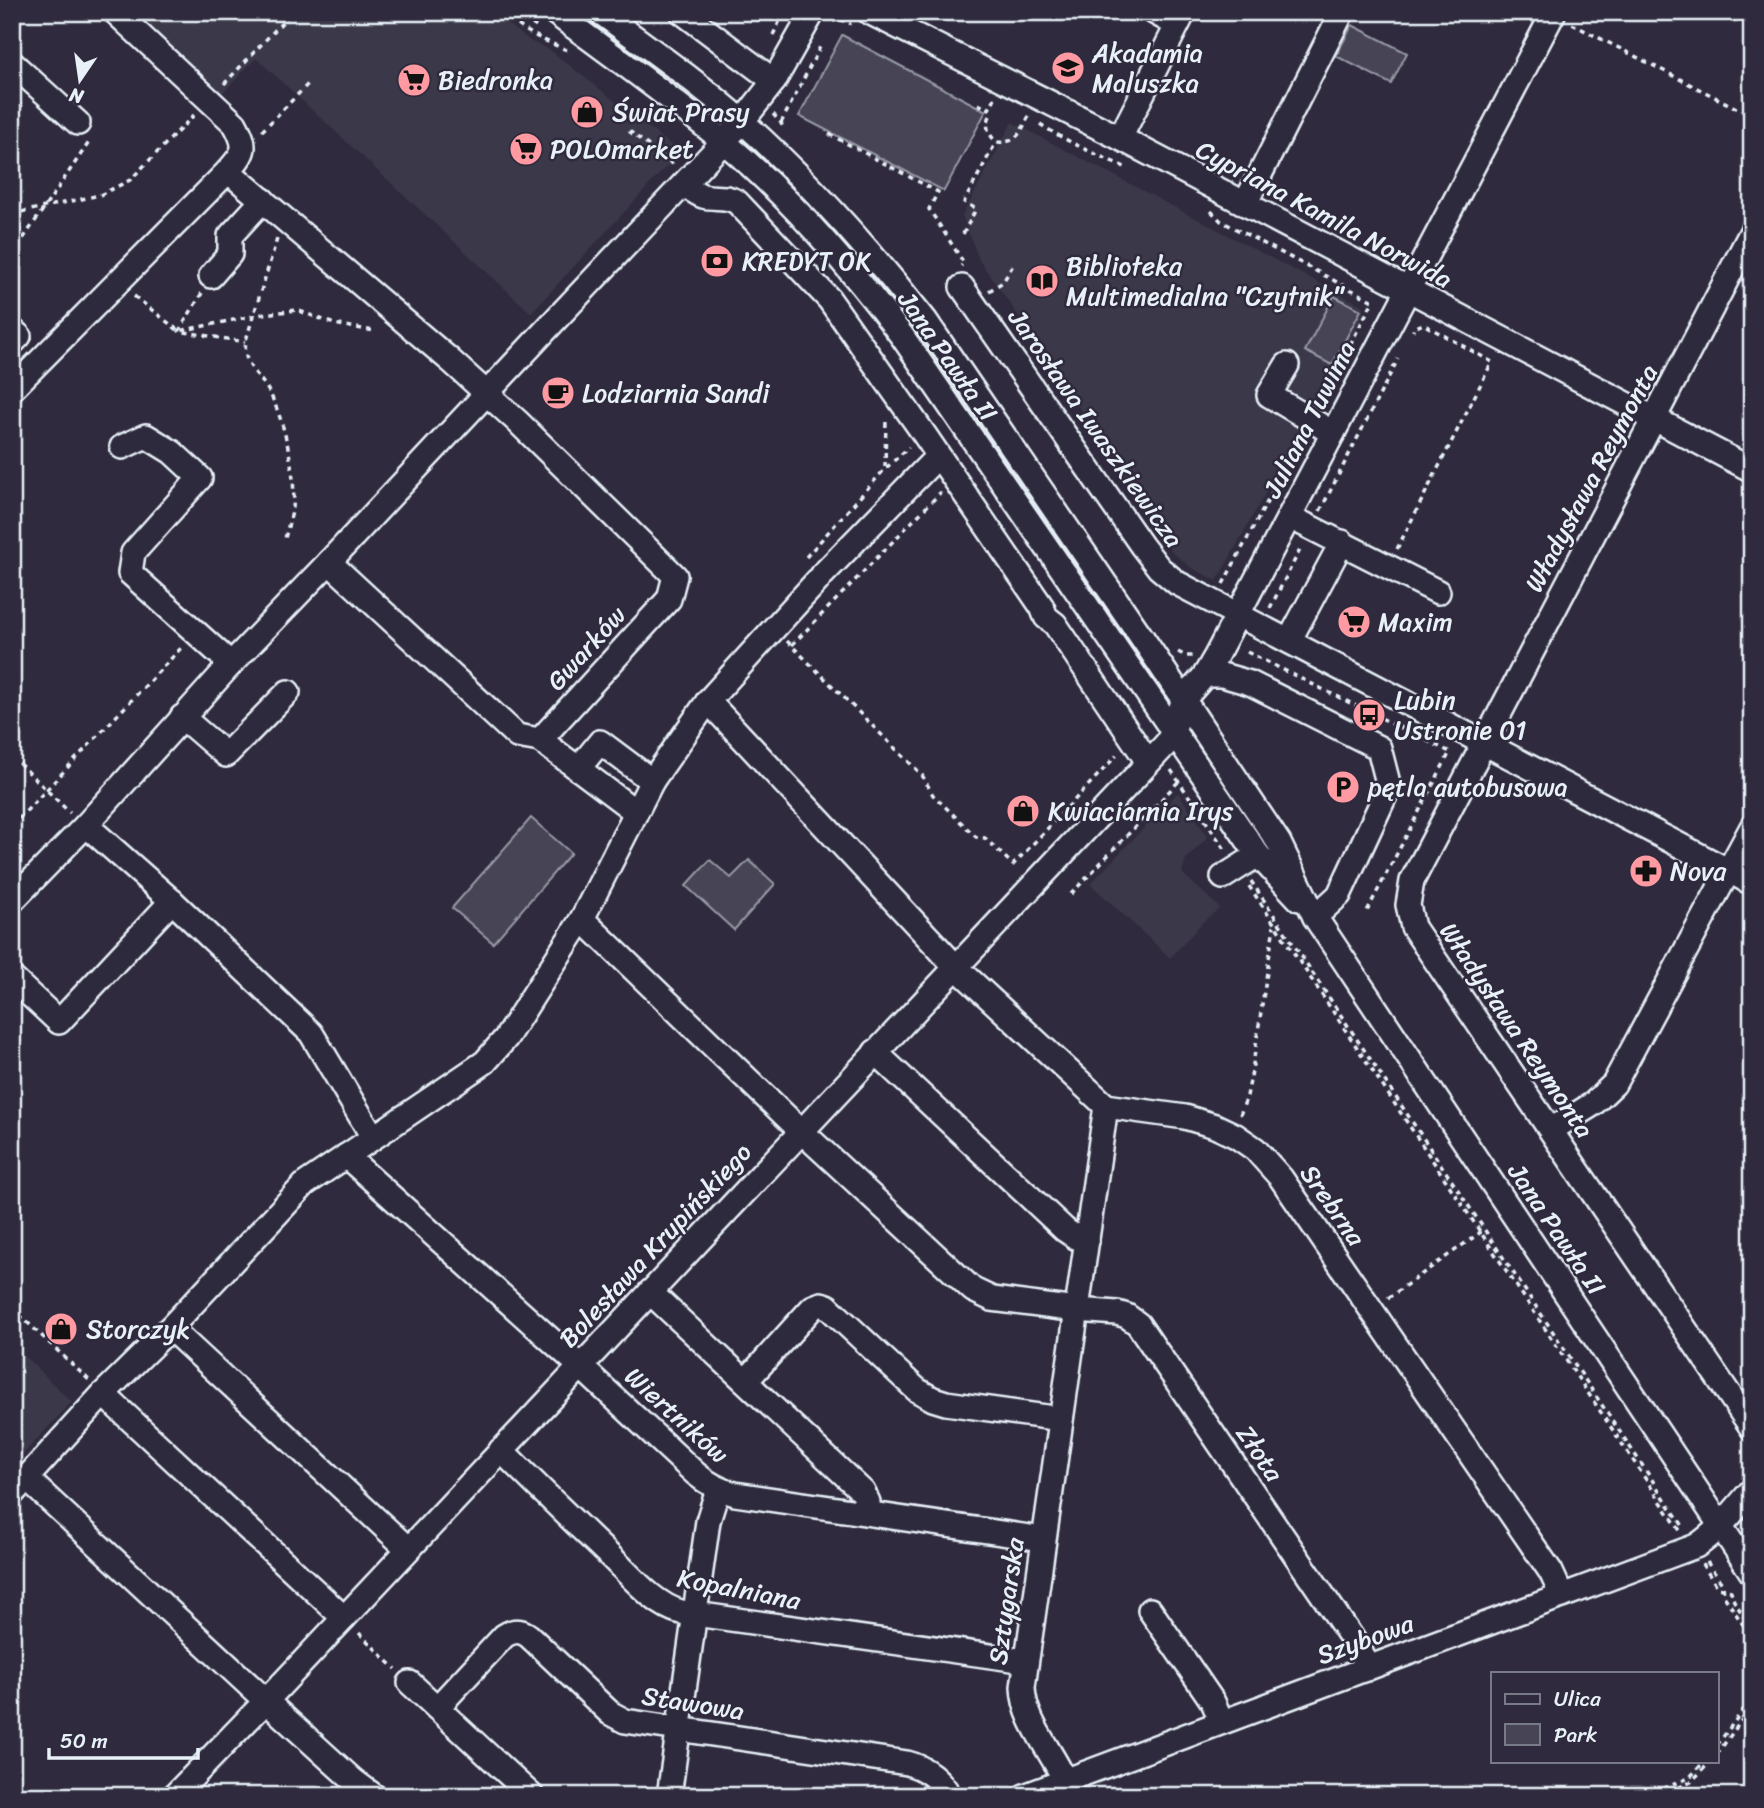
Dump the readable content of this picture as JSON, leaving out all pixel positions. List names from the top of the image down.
{
  "streets": {
    "street": [
      "Cypriana Kamila Norwida",
      "Jana Pawła II",
      "Juliana Tuwima",
      "Jarosława Iwaszkiewicza",
      "Władysława Reymonta",
      "Gwarków",
      "Srebrna",
      "Bolesława Krupińskiego",
      "Wiertników",
      "Złota",
      "Kopalniana",
      "Sztygarska",
      "Szybowa",
      "Stawowa"
    ]
  },
  "crossings": [
    ["Cypriana Kamila Norwida", "Juliana Tuwima"],
    ["Cypriana Kamila Norwida", "Władysława Reymonta"],
    ["Jana Pawła II", "Juliana Tuwima"],
    ["Jana Pawła II", "Bolesława Krupińskiego"],
    ["Jana Pawła II", "Szybowa"],
    ["Juliana Tuwima", "Jarosława Iwaszkiewicza"],
    ["Jarosława Iwaszkiewicza", "Władysława Reymonta"],
    ["Srebrna", "Sztygarska"],
    ["Srebrna", "Szybowa"],
    ["Bolesława Krupińskiego", "Wiertników"],
    ["Bolesława Krupińskiego", "Kopalniana"],
    ["Wiertników", "Sztygarska"],
    ["Złota", "Sztygarska"],
    ["Złota", "Szybowa"],
    ["Kopalniana", "Sztygarska"],
    ["Sztygarska", "Szybowa"]
  ],
  "places": {
    "school or university": ["Akadamia Maluszka"],
    "supermarket": ["Biedronka", "POLOmarket", "Maxim"],
    "shop": ["Świat Prasy", "Kwiaciarnia Irys", "Storczyk"],
    "bank": ["KREDYT OK"],
    "library": ["Biblioteka Multimedialna \"Czytnik\""],
    "cafe": ["Lodziarnia Sandi"],
    "bus stop": ["Lubin Ustronie 01"],
    "parking": ["pętla autobusowa"],
    "pharmacy": ["Nova"]
  },
  "legend": ["Ulica", "Park"],
  "scale_bar": "50 m",
  "north": "bottom"
}
